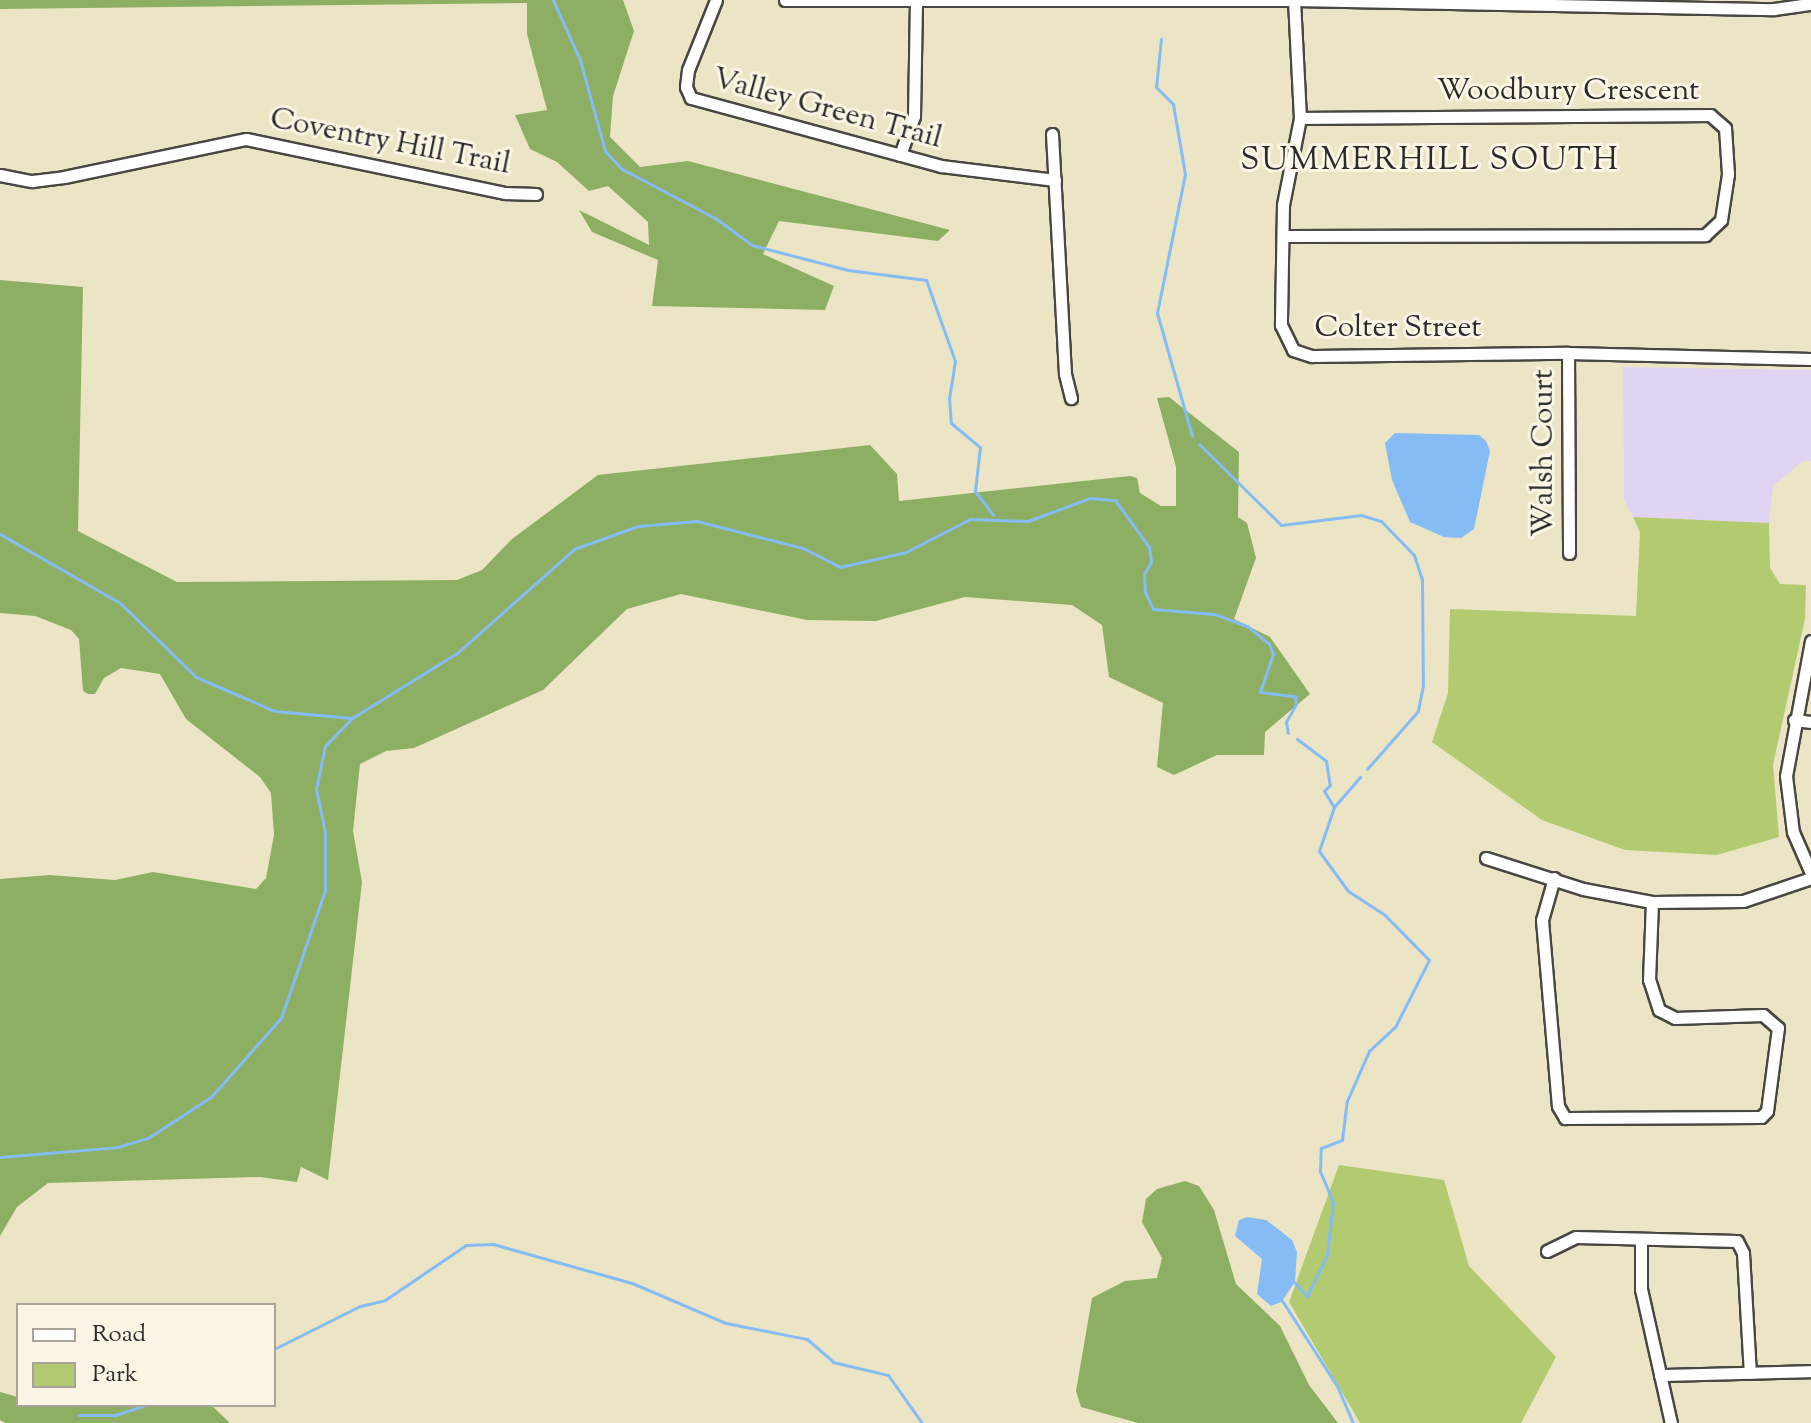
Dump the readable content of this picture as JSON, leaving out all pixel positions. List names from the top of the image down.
{
  "streets": {
    "street": [
      "Woodbury Crescent",
      "Valley Green Trail",
      "Coventry Hill Trail",
      "Colter Street",
      "Walsh Court"
    ]
  },
  "crossings": [
    ["Woodbury Crescent", "Colter Street"],
    ["Colter Street", "Walsh Court"]
  ],
  "districts": ["SUMMERHILL SOUTH"],
  "legend": ["Road", "Park"]
}
